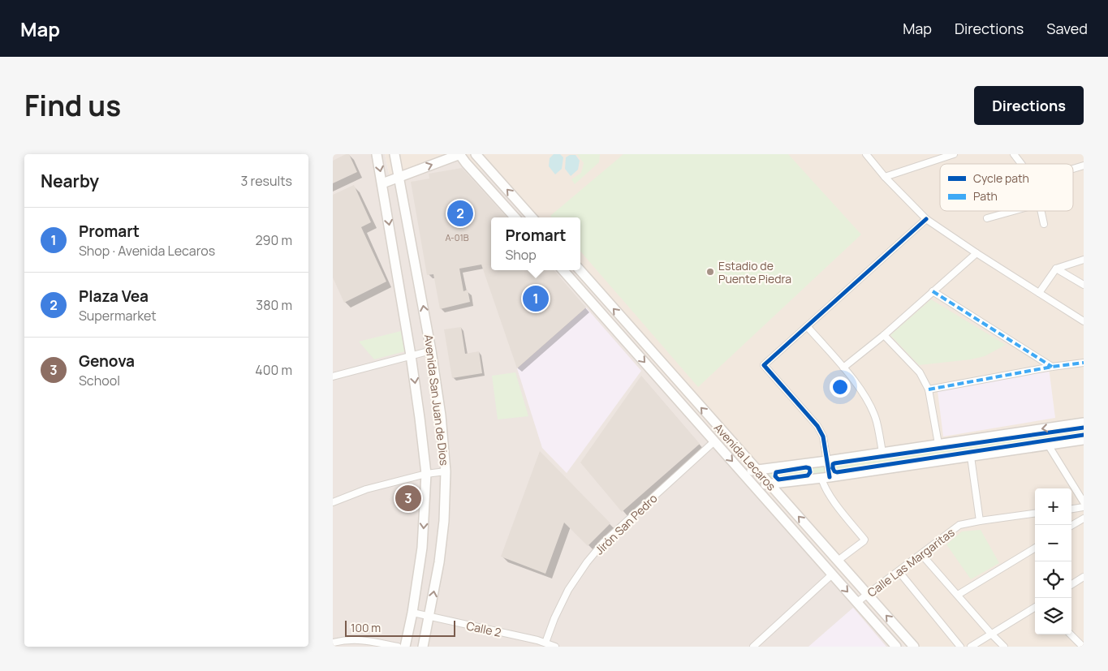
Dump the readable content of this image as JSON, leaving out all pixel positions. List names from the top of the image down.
{
  "streets": {
    "main road": ["Avenida San Juan de Dios", "Avenida Lecaros"],
    "street": ["Jirón San Pedro", "Calle Las Margaritas", "Calle 2"]
  },
  "crossings": [
    ["Avenida San Juan de Dios", "Calle 2"],
    ["Avenida Lecaros", "Jirón San Pedro"],
    ["Avenida Lecaros", "Calle Las Margaritas"],
    ["Jirón San Pedro", "Calle 2"]
  ],
  "places": ["Estadio de Puente Piedra"],
  "house_numbers": ["A-01B"],
  "legend": ["Cycle path", "Path"],
  "scale_bar": "100 m",
  "page": {
    "header": "Map",
    "nav": ["Map", "Directions", "Saved"],
    "title": "Find us",
    "buttons": "Directions",
    "heading": ["Nearby", "3 results"],
    "pins": ["2", "1", "3"],
    "list": [
      {
        "mark": "1",
        "name": "Promart",
        "note": "Shop · Avenida Lecaros",
        "value": "290 m"
      },
      {
        "mark": "2",
        "name": "Plaza Vea",
        "note": "Supermarket",
        "value": "380 m"
      },
      {
        "mark": "3",
        "name": "Genova",
        "note": "School",
        "value": "400 m"
      }
    ],
    "popup": ["Promart", "Shop"],
    "map_buttons": ["+", "−"],
    "scale": "100 m"
  }
}
